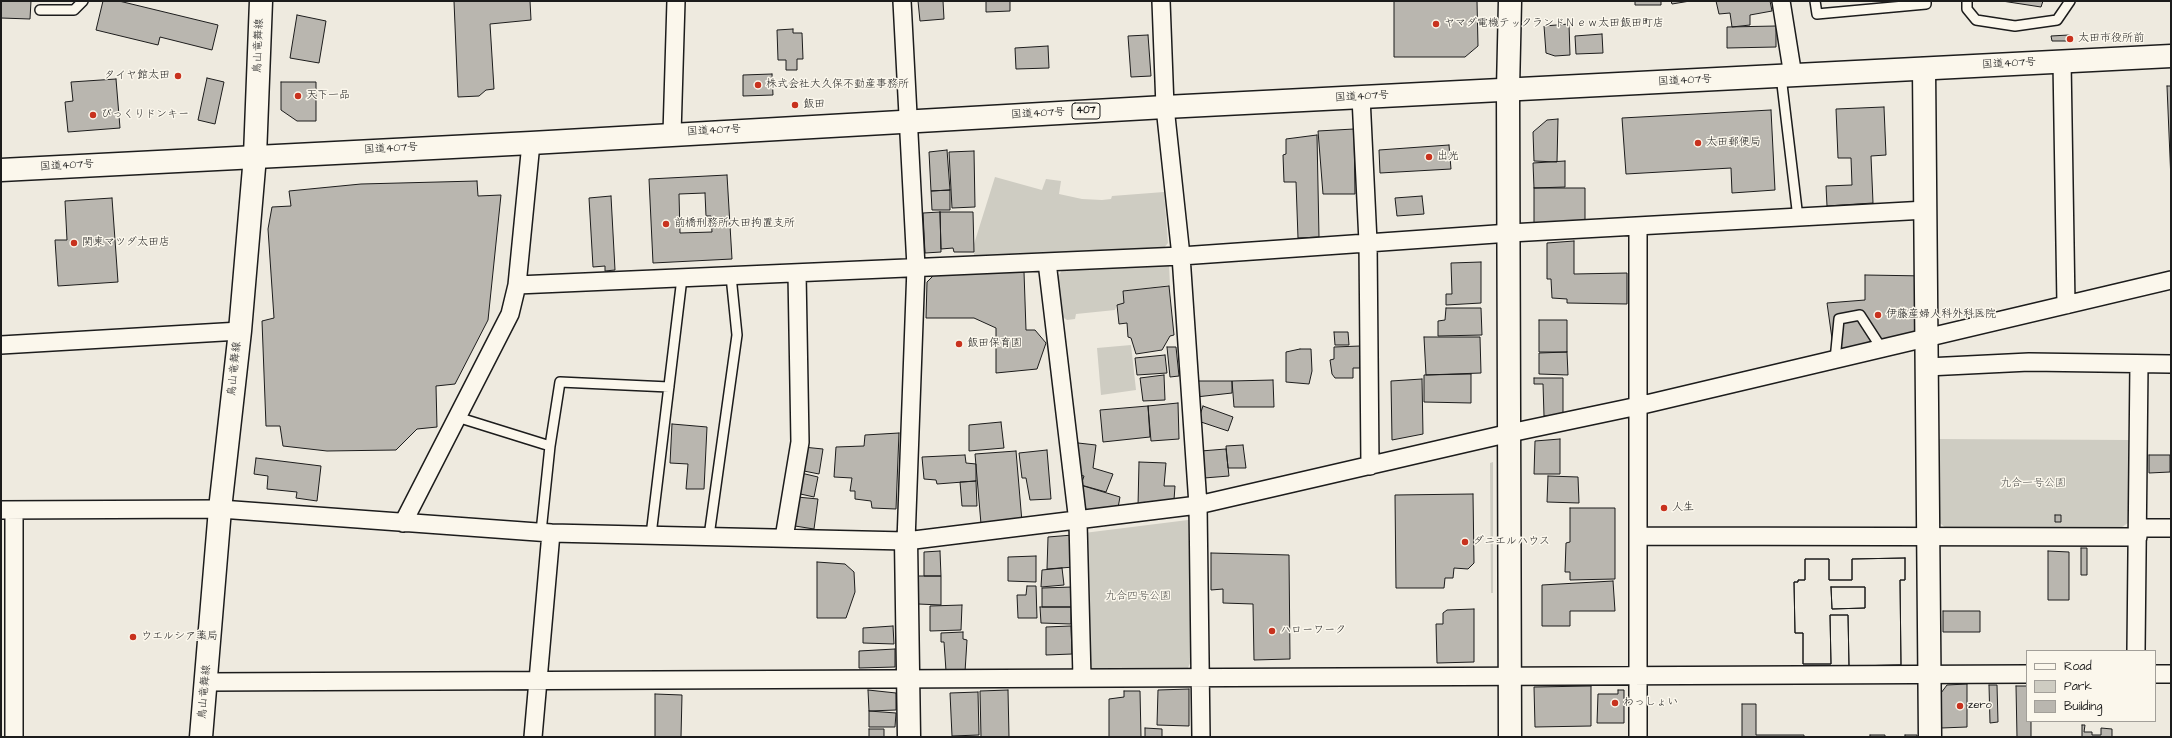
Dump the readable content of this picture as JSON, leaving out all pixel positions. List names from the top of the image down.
{
  "streets": {
    "main road": ["鳥山竜舞線", "国道407号", "407"]
  },
  "crossings": [
    ["鳥山竜舞線", "国道407号"]
  ],
  "parks": ["九合一号公園", "九合四号公園"],
  "places": [
    "ヤマダ電機テックランドＮｅｗ太田飯田町店",
    "太田市役所前",
    "タイヤ館太田",
    "株式会社大久保不動産事務所",
    "天下一品",
    "飯田",
    "びっくりドンキー",
    "太田郵便局",
    "出光",
    "前橋刑務所大田拘置支所",
    "関東マツダ太田店",
    "伊藤産婦人科外科医院",
    "飯田保育園",
    "人生",
    "ダニエルハウス",
    "ハローワーク",
    "ウエルシア薬局",
    "わっしょい",
    "zero"
  ],
  "legend": ["Road", "Park", "Building"]
}
